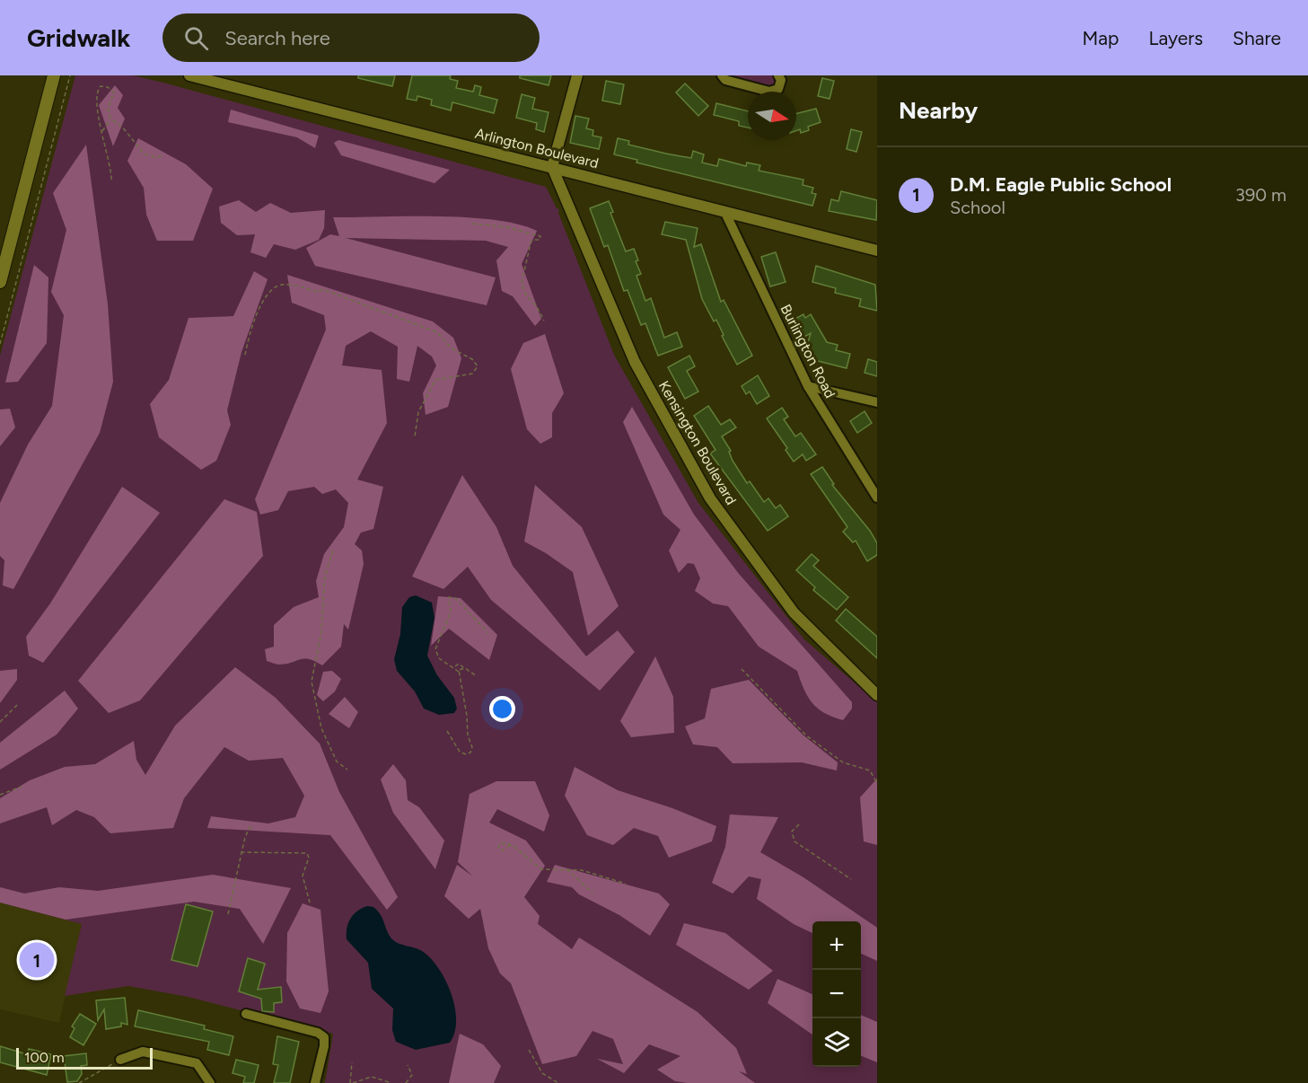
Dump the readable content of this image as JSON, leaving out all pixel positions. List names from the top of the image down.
{
  "streets": {
    "street": ["Arlington Boulevard", "Burlington Road", "Kensington Boulevard"]
  },
  "crossings": [
    ["Arlington Boulevard", "Burlington Road"],
    ["Arlington Boulevard", "Kensington Boulevard"]
  ],
  "scale_bar": "100 m",
  "north": "right",
  "page": {
    "header": "Gridwalk",
    "search": "Search here",
    "nav": ["Map", "Layers", "Share"],
    "heading": "Nearby",
    "list": [
      {
        "mark": "1",
        "name": "D.M. Eagle Public School",
        "note": "School",
        "value": "390 m"
      }
    ],
    "map_buttons": ["+", "−"],
    "pins": "1",
    "scale": "100 m"
  }
}
